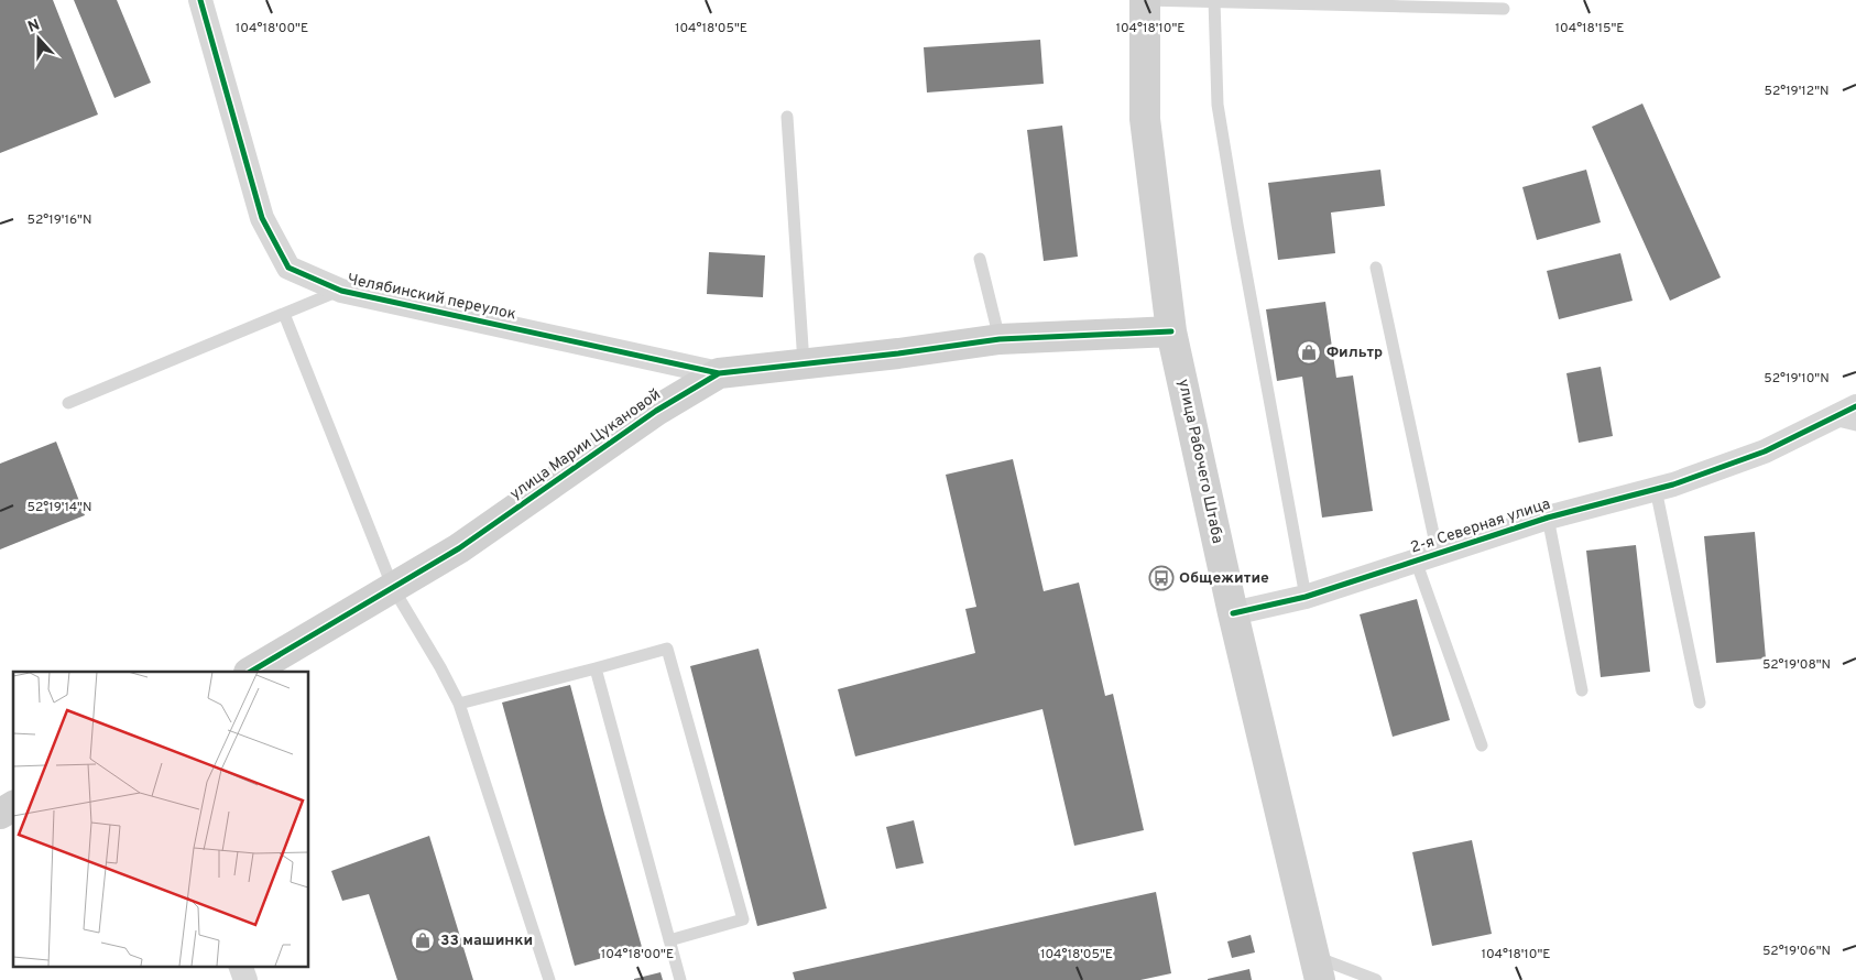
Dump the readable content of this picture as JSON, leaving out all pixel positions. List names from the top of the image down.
{
  "streets": {
    "street": [
      "Челябинский переулок",
      "улица Марии Цукановой",
      "улица Рабочего Штаба",
      "2-я Северная улица"
    ]
  },
  "crossings": [
    ["Челябинский переулок", "улица Марии Цукановой"],
    ["улица Марии Цукановой", "улица Рабочего Штаба"],
    ["улица Рабочего Штаба", "2-я Северная улица"]
  ],
  "places": {
    "shop": ["Фильтр", "33 машинки"],
    "bus stop": ["Общежитие"]
  },
  "north": "top",
  "coordinates": [
    "104°18'05\"E",
    "104°18'00\"E",
    "104°18'10\"E",
    "104°18'15\"E",
    "52°19'12\"N",
    "52°19'16\"N",
    "52°19'10\"N",
    "52°19'14\"N",
    "52°19'08\"N",
    "52°19'06\"N"
  ]
}
